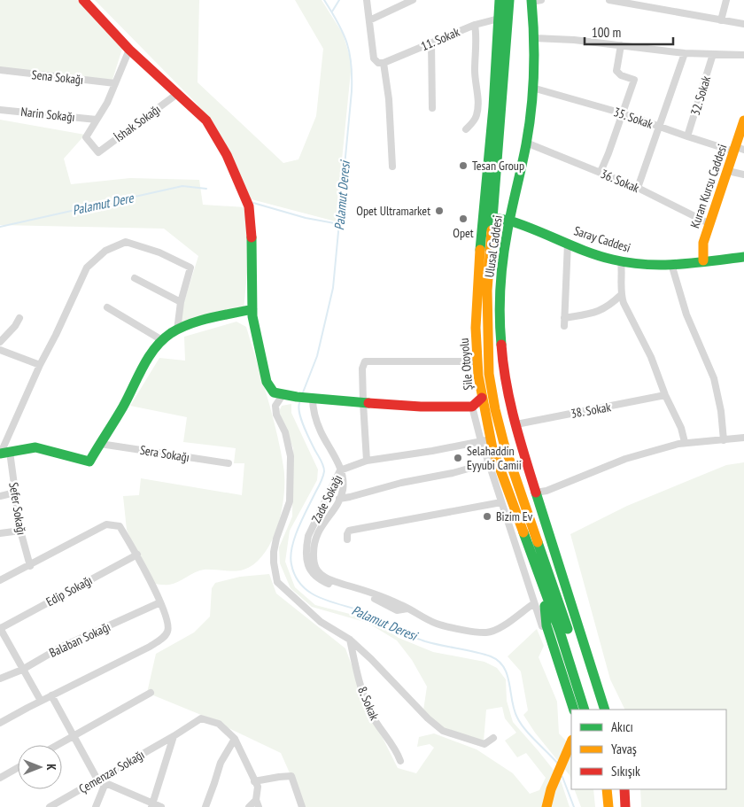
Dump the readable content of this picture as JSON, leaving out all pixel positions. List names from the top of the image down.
{
  "streets": {
    "main road": [
      "Kuran Kursu Caddesi",
      "Saray Caddesi",
      "Ulusal Caddesi",
      "Şile Otoyolu"
    ],
    "street": [
      "11. Sokak",
      "Sena Sokağı",
      "32. Sokak",
      "Narin Sokağı",
      "35. Sokak",
      "İshak Sokağı",
      "36. Sokak",
      "38. Sokak",
      "Sera Sokağı",
      "Zade Sokağı",
      "Sefer Sokağı",
      "Edip Sokağı",
      "Balaban Sokağı",
      "8. Sokak",
      "Çemenzar Sokağı"
    ]
  },
  "crossings": [
    ["11. Sokak", "Şile Otoyolu"],
    ["32. Sokak", "35. Sokak"],
    ["Narin Sokağı", "İshak Sokağı"],
    ["35. Sokak", "Kuran Kursu Caddesi"],
    ["35. Sokak", "Ulusal Caddesi"],
    ["36. Sokak", "Kuran Kursu Caddesi"],
    ["36. Sokak", "Ulusal Caddesi"],
    ["Kuran Kursu Caddesi", "Saray Caddesi"],
    ["Saray Caddesi", "Ulusal Caddesi"],
    ["Saray Caddesi", "Şile Otoyolu"],
    ["Ulusal Caddesi", "38. Sokak"],
    ["Şile Otoyolu", "Zade Sokağı"]
  ],
  "water": ["Palamut Deresi", "Palamut Dere"],
  "places": [
    "Tesan Group",
    "Opet Ultramarket",
    "Opet",
    "Selahaddin Eyyubi Camii",
    "Bizim Ev"
  ],
  "legend": ["Akıcı", "Yavaş", "Sıkışık"],
  "scale_bar": "100 m",
  "north": "right"
}
